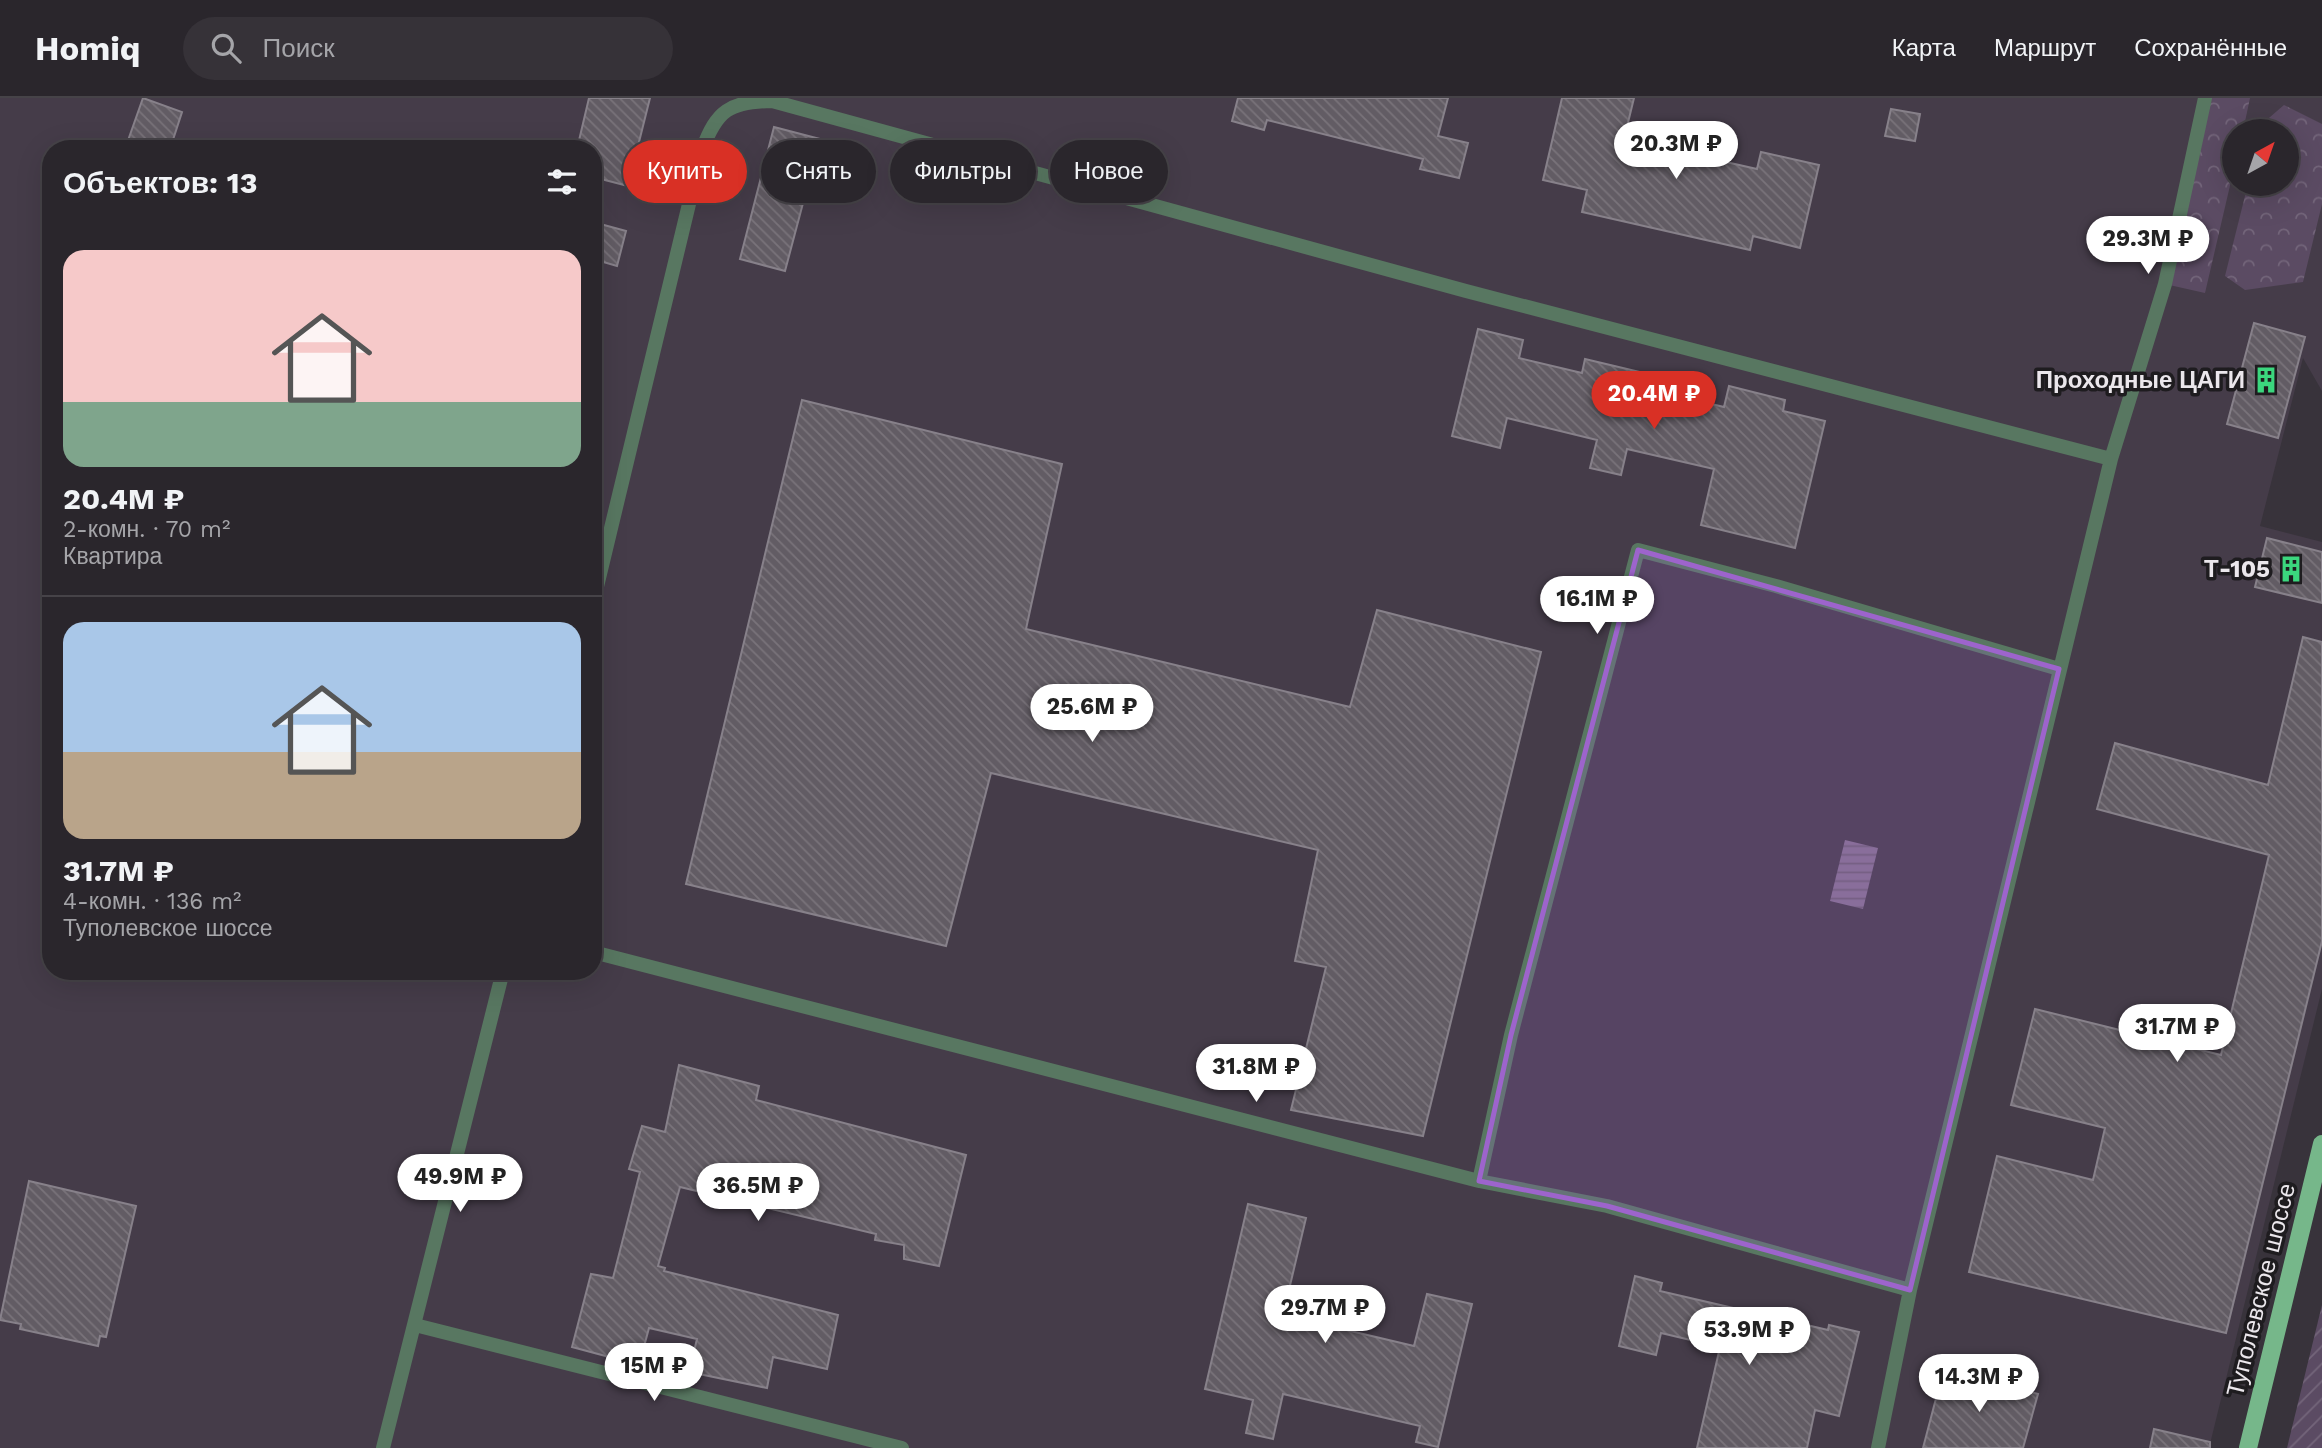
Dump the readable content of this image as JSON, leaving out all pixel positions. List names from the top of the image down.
{
  "streets": {
    "main road": ["Туполевское шоссе"]
  },
  "places": {
    "building": ["Проходные ЦАГИ", "Т-105"]
  },
  "north": "top right",
  "page": {
    "header": "Homiq",
    "search": "Поиск",
    "nav": ["Карта", "Маршрут", "Сохранённые"],
    "price": [
      "20.3M ₽",
      "29.3M ₽",
      "20.4M ₽",
      "16.1M ₽",
      "25.6M ₽",
      "31.7M ₽",
      "31.8M ₽",
      "49.9M ₽",
      "36.5M ₽",
      "29.7M ₽",
      "53.9M ₽",
      "15M ₽",
      "14.3M ₽"
    ],
    "chip": [
      "Купить",
      "Снять",
      "Фильтры",
      "Новое"
    ],
    "heading": "Объектов: 13",
    "list": [
      {
        "name": "20.4M ₽",
        "note": "2-комн. · 70 m² · Квартира"
      },
      {
        "name": "31.7M ₽",
        "note": "4-комн. · 136 m² · Туполевское шоссе"
      }
    ]
  }
}
